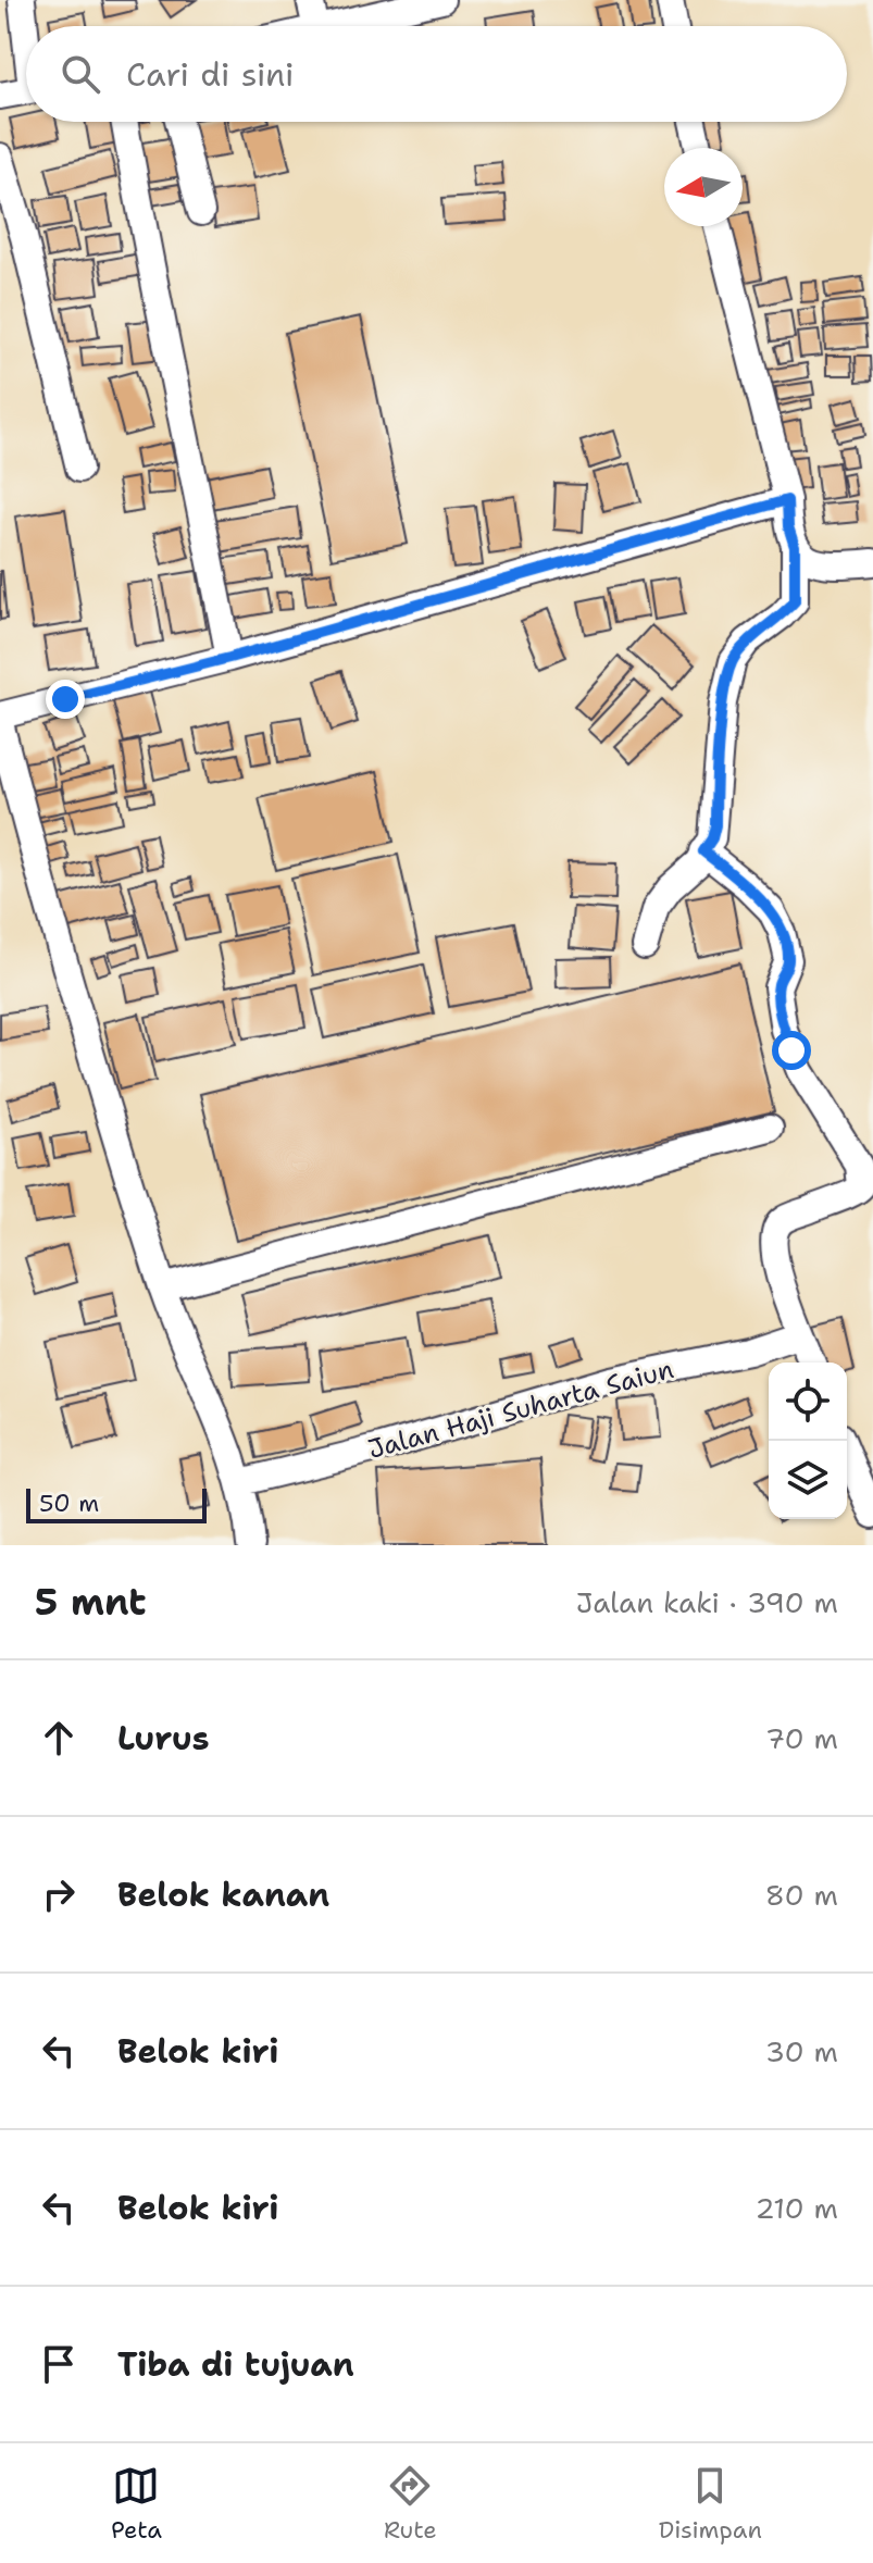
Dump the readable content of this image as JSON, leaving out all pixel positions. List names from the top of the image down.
{
  "streets": {
    "street": ["Jalan Haji Suharta Saiun"]
  },
  "scale_bar": "50 m",
  "north": "left",
  "page": {
    "search": "Cari di sini",
    "scale": "50 m",
    "heading": ["5 mnt", "Jalan kaki · 390 m"],
    "list": [
      ["Lurus", "70 m"],
      ["Belok kanan", "80 m"],
      ["Belok kiri", "30 m"],
      ["Belok kiri", "210 m"],
      "Tiba di tujuan"
    ],
    "nav": ["Peta", "Rute", "Disimpan"]
  }
}
